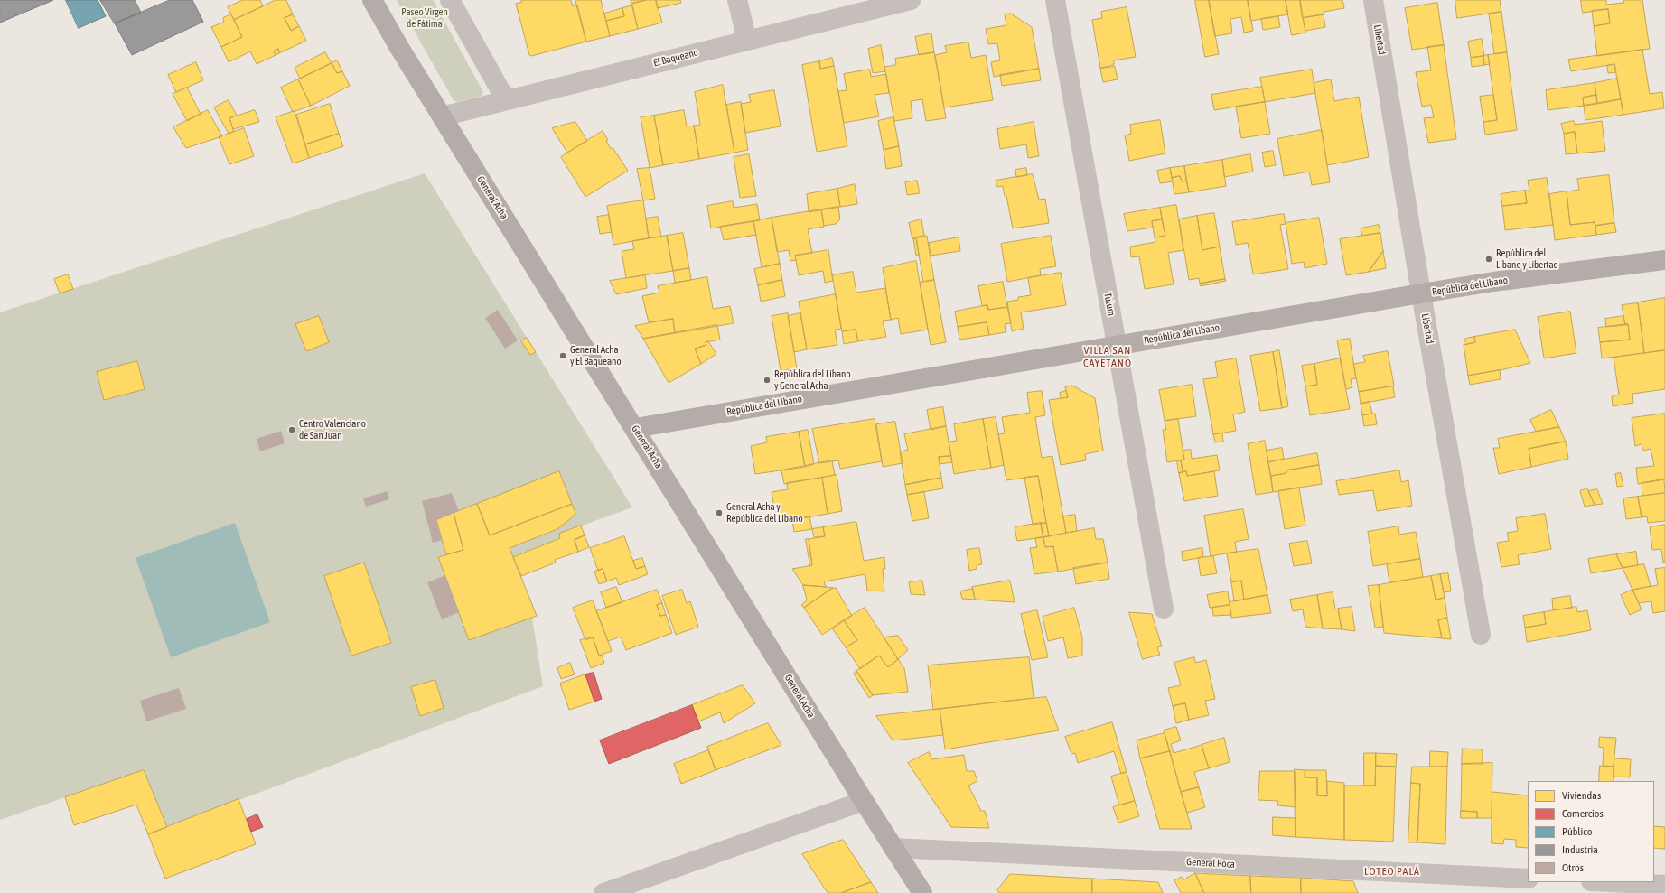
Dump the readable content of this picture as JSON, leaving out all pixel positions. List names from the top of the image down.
{
  "streets": {
    "main road": ["General Acha", "República del Líbano"],
    "street": [
      "Libertad",
      "El Baqueano",
      "Tulum",
      "General Roca"
    ]
  },
  "crossings": [
    ["Libertad", "República del Líbano"],
    ["El Baqueano", "General Acha"],
    ["General Acha", "República del Líbano"],
    ["General Acha", "General Roca"],
    ["República del Líbano", "Tulum"]
  ],
  "districts": ["VILLA SAN CAYETANO", "LOTEO PALÁ"],
  "parks": ["Paseo Virgen de Fátima"],
  "places": [
    "República del Líbano y Libertad",
    "General Acha y El Baqueano",
    "República del Líbano y General Acha",
    "Centro Valenciano de San Juan",
    "General Acha y República del Líbano"
  ],
  "legend": [
    "Viviendas",
    "Comercios",
    "Público",
    "Industria",
    "Otros"
  ]
}
